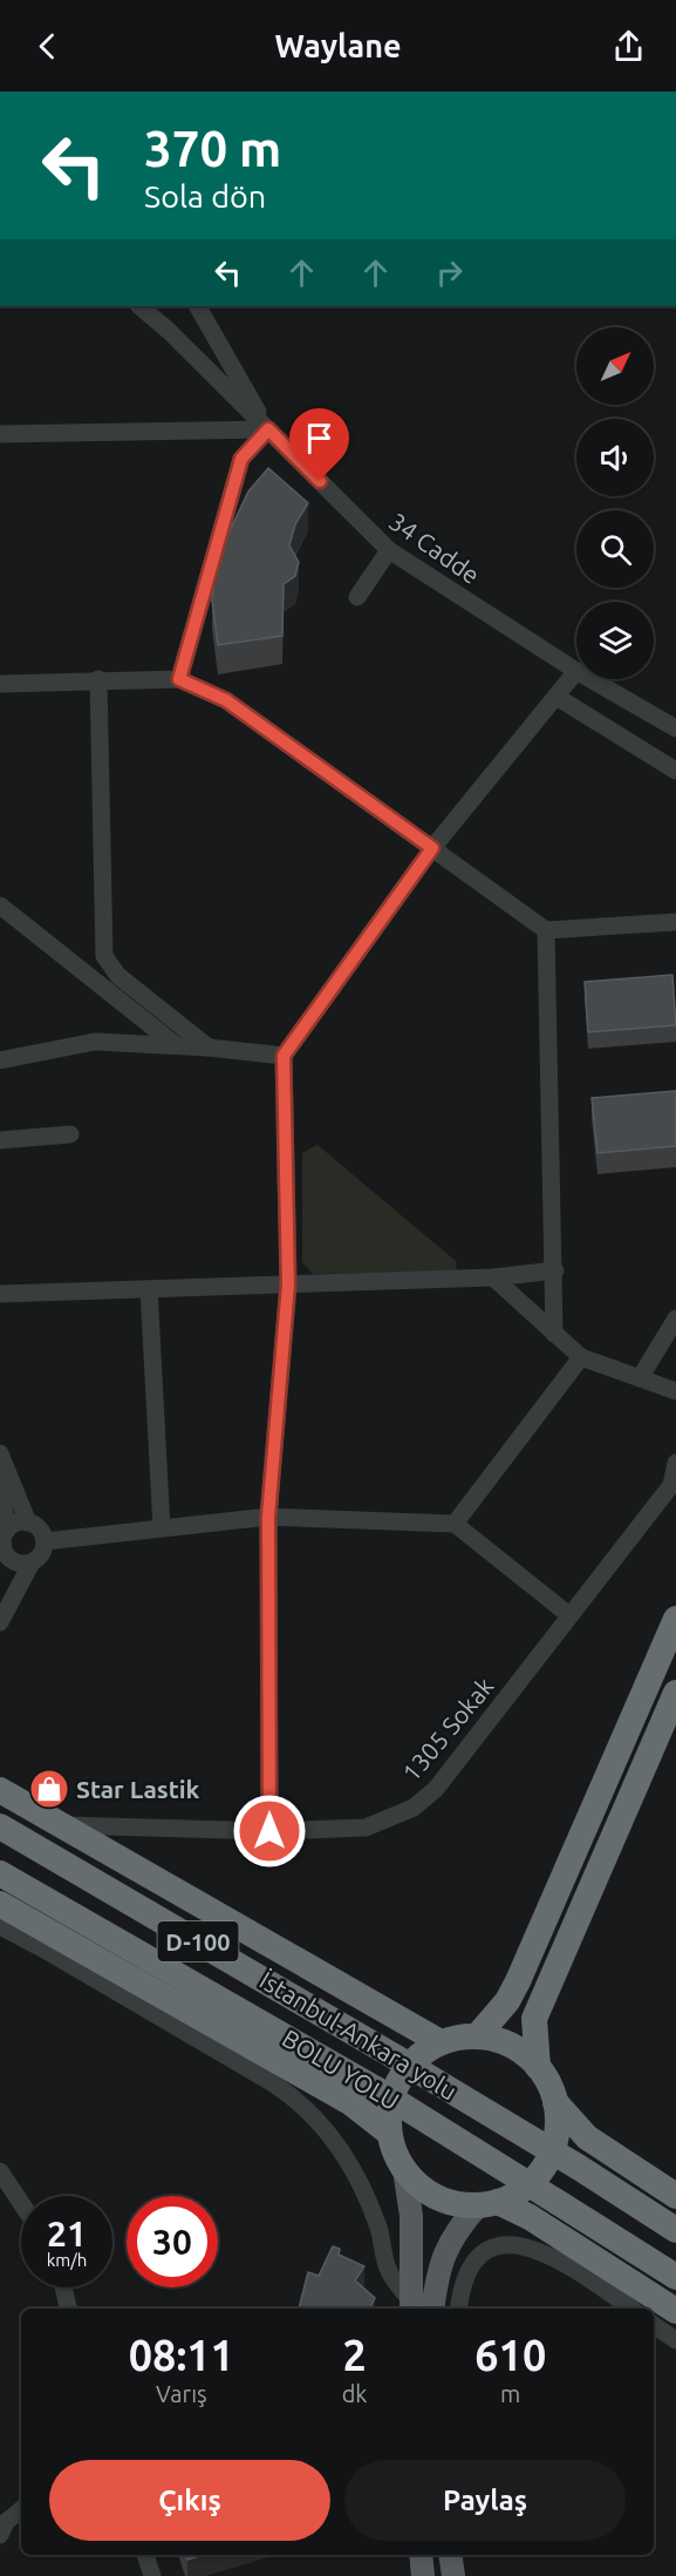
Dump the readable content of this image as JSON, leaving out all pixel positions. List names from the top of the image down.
{
  "streets": {
    "highway": ["D-100", "İstanbul-Ankara yolu", "BOLU YOLU"],
    "street": ["34 Cadde", "1305 Sokak"]
  },
  "places": {
    "shop": ["Star Lastik"]
  },
  "north": "top right",
  "page": {
    "header": "Waylane",
    "turn": ["370 m", "Sola dön"],
    "speed": "21 km/h",
    "limit": "30",
    "eta": [
      "08:11",
      "Varış",
      "2",
      "dk",
      "610",
      "m"
    ],
    "buttons": ["Çıkış", "Paylaş"]
  }
}
